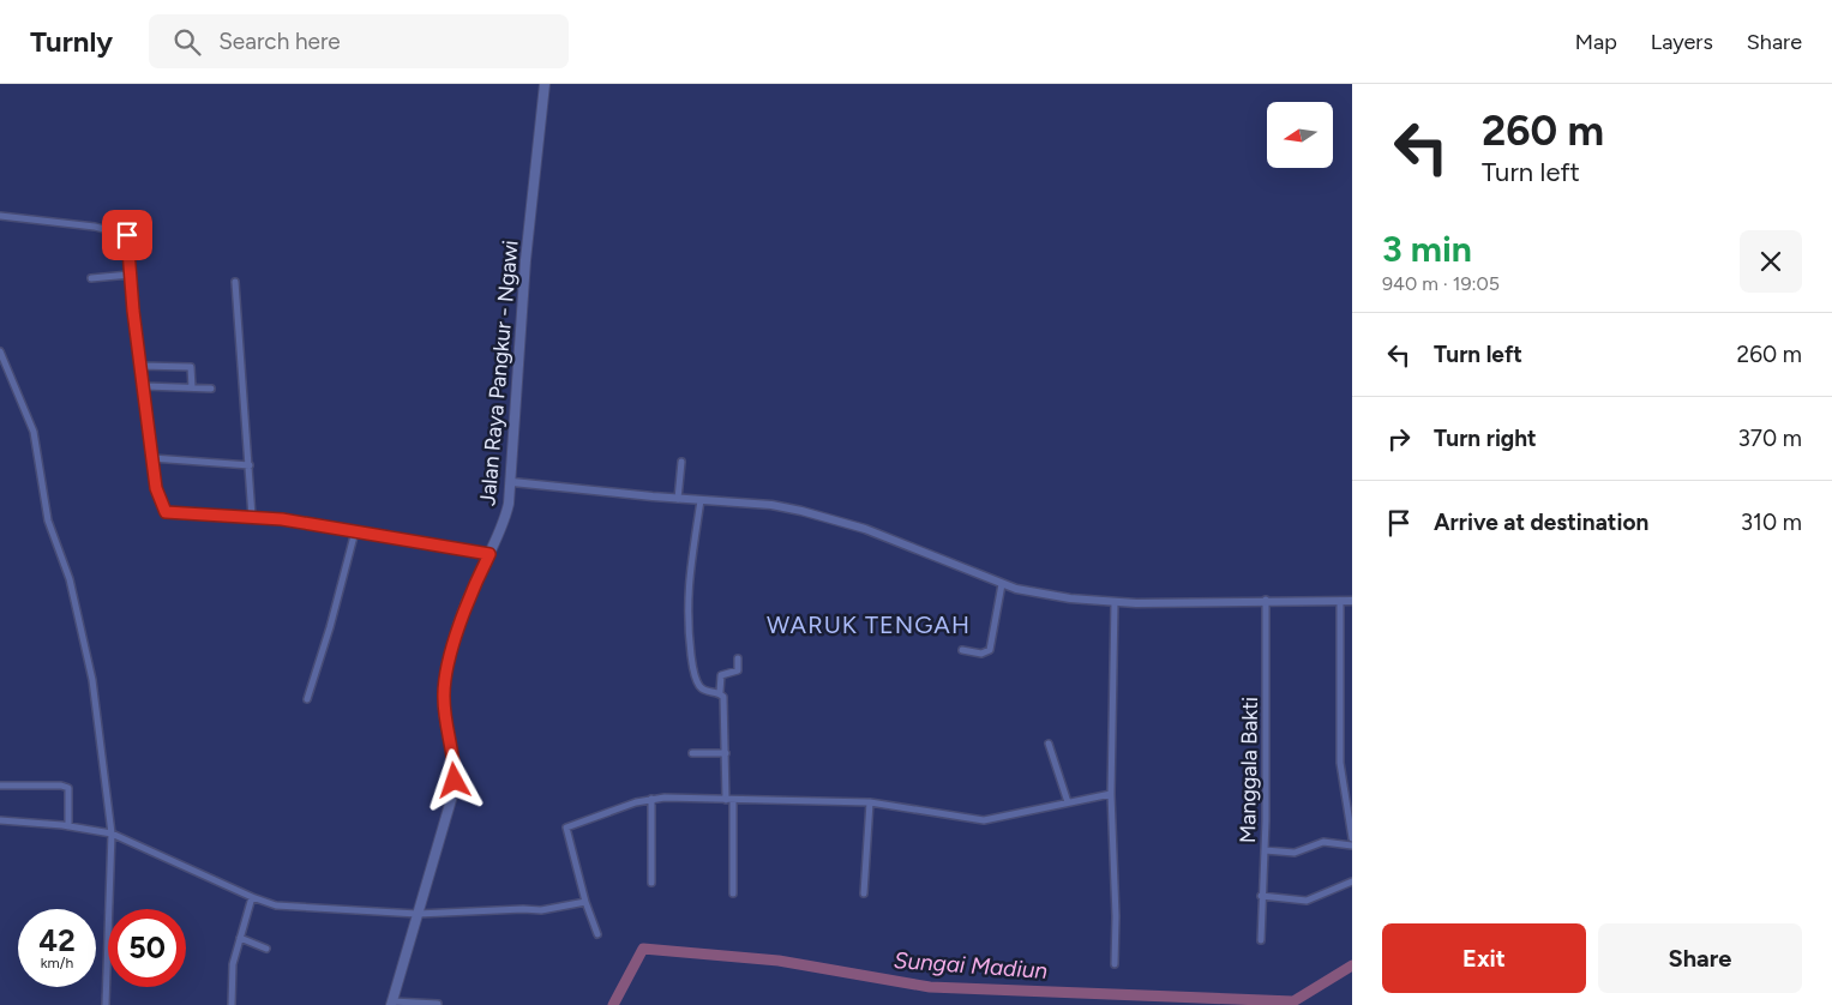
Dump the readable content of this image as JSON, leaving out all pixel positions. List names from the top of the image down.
{
  "streets": {
    "main road": ["Jalan Raya Pangkur - Ngawi"],
    "street": ["Manggala Bakti"]
  },
  "districts": ["WARUK TENGAH"],
  "water": ["Sungai Madiun"],
  "north": "left",
  "page": {
    "header": "Turnly",
    "search": "Search here",
    "nav": ["Map", "Layers", "Share"],
    "turn": ["260 m", "Turn left"],
    "heading": ["3 min", "940 m · 19:05"],
    "list": [
      {
        "name": "Turn left",
        "value": "260 m"
      },
      {
        "name": "Turn right",
        "value": "370 m"
      },
      {
        "name": "Arrive at destination",
        "value": "310 m"
      }
    ],
    "speed": "42 km/h",
    "limit": "50",
    "buttons": ["Exit", "Share"]
  }
}
